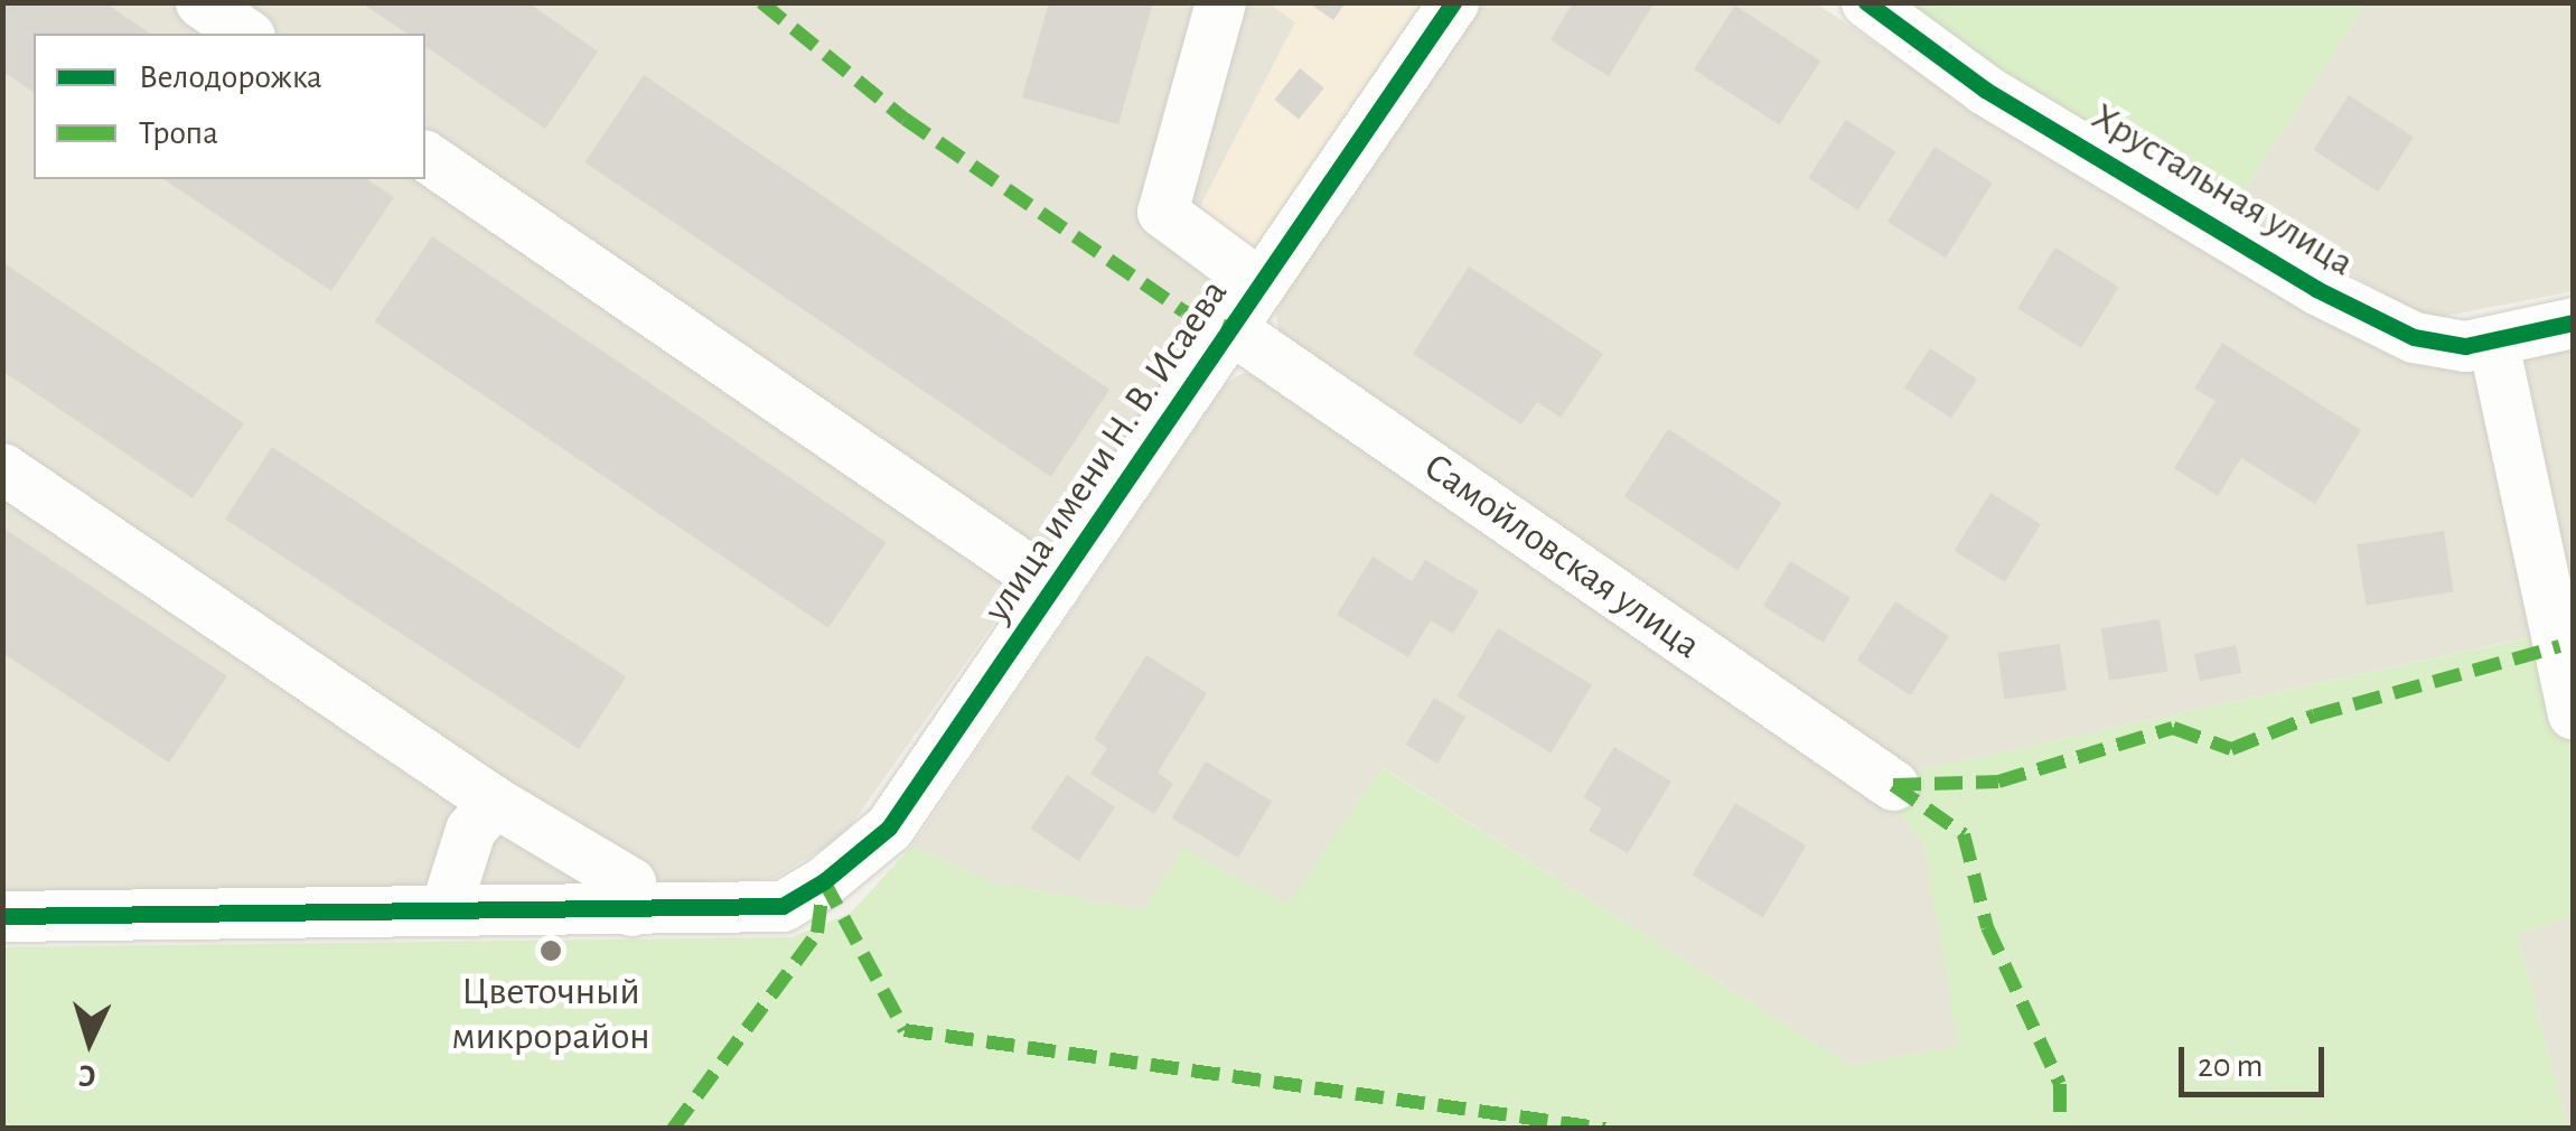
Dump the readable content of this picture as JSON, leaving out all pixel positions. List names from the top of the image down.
{
  "streets": {
    "street": ["Хрустальная улица", "улица имени Н. В. Исаева", "Самойловская улица"]
  },
  "crossings": [
    ["улица имени Н. В. Исаева", "Самойловская улица"]
  ],
  "places": ["Цветочный микрорайон"],
  "legend": ["Велодорожка", "Тропа"],
  "scale_bar": "20 m",
  "north": "bottom"
}
